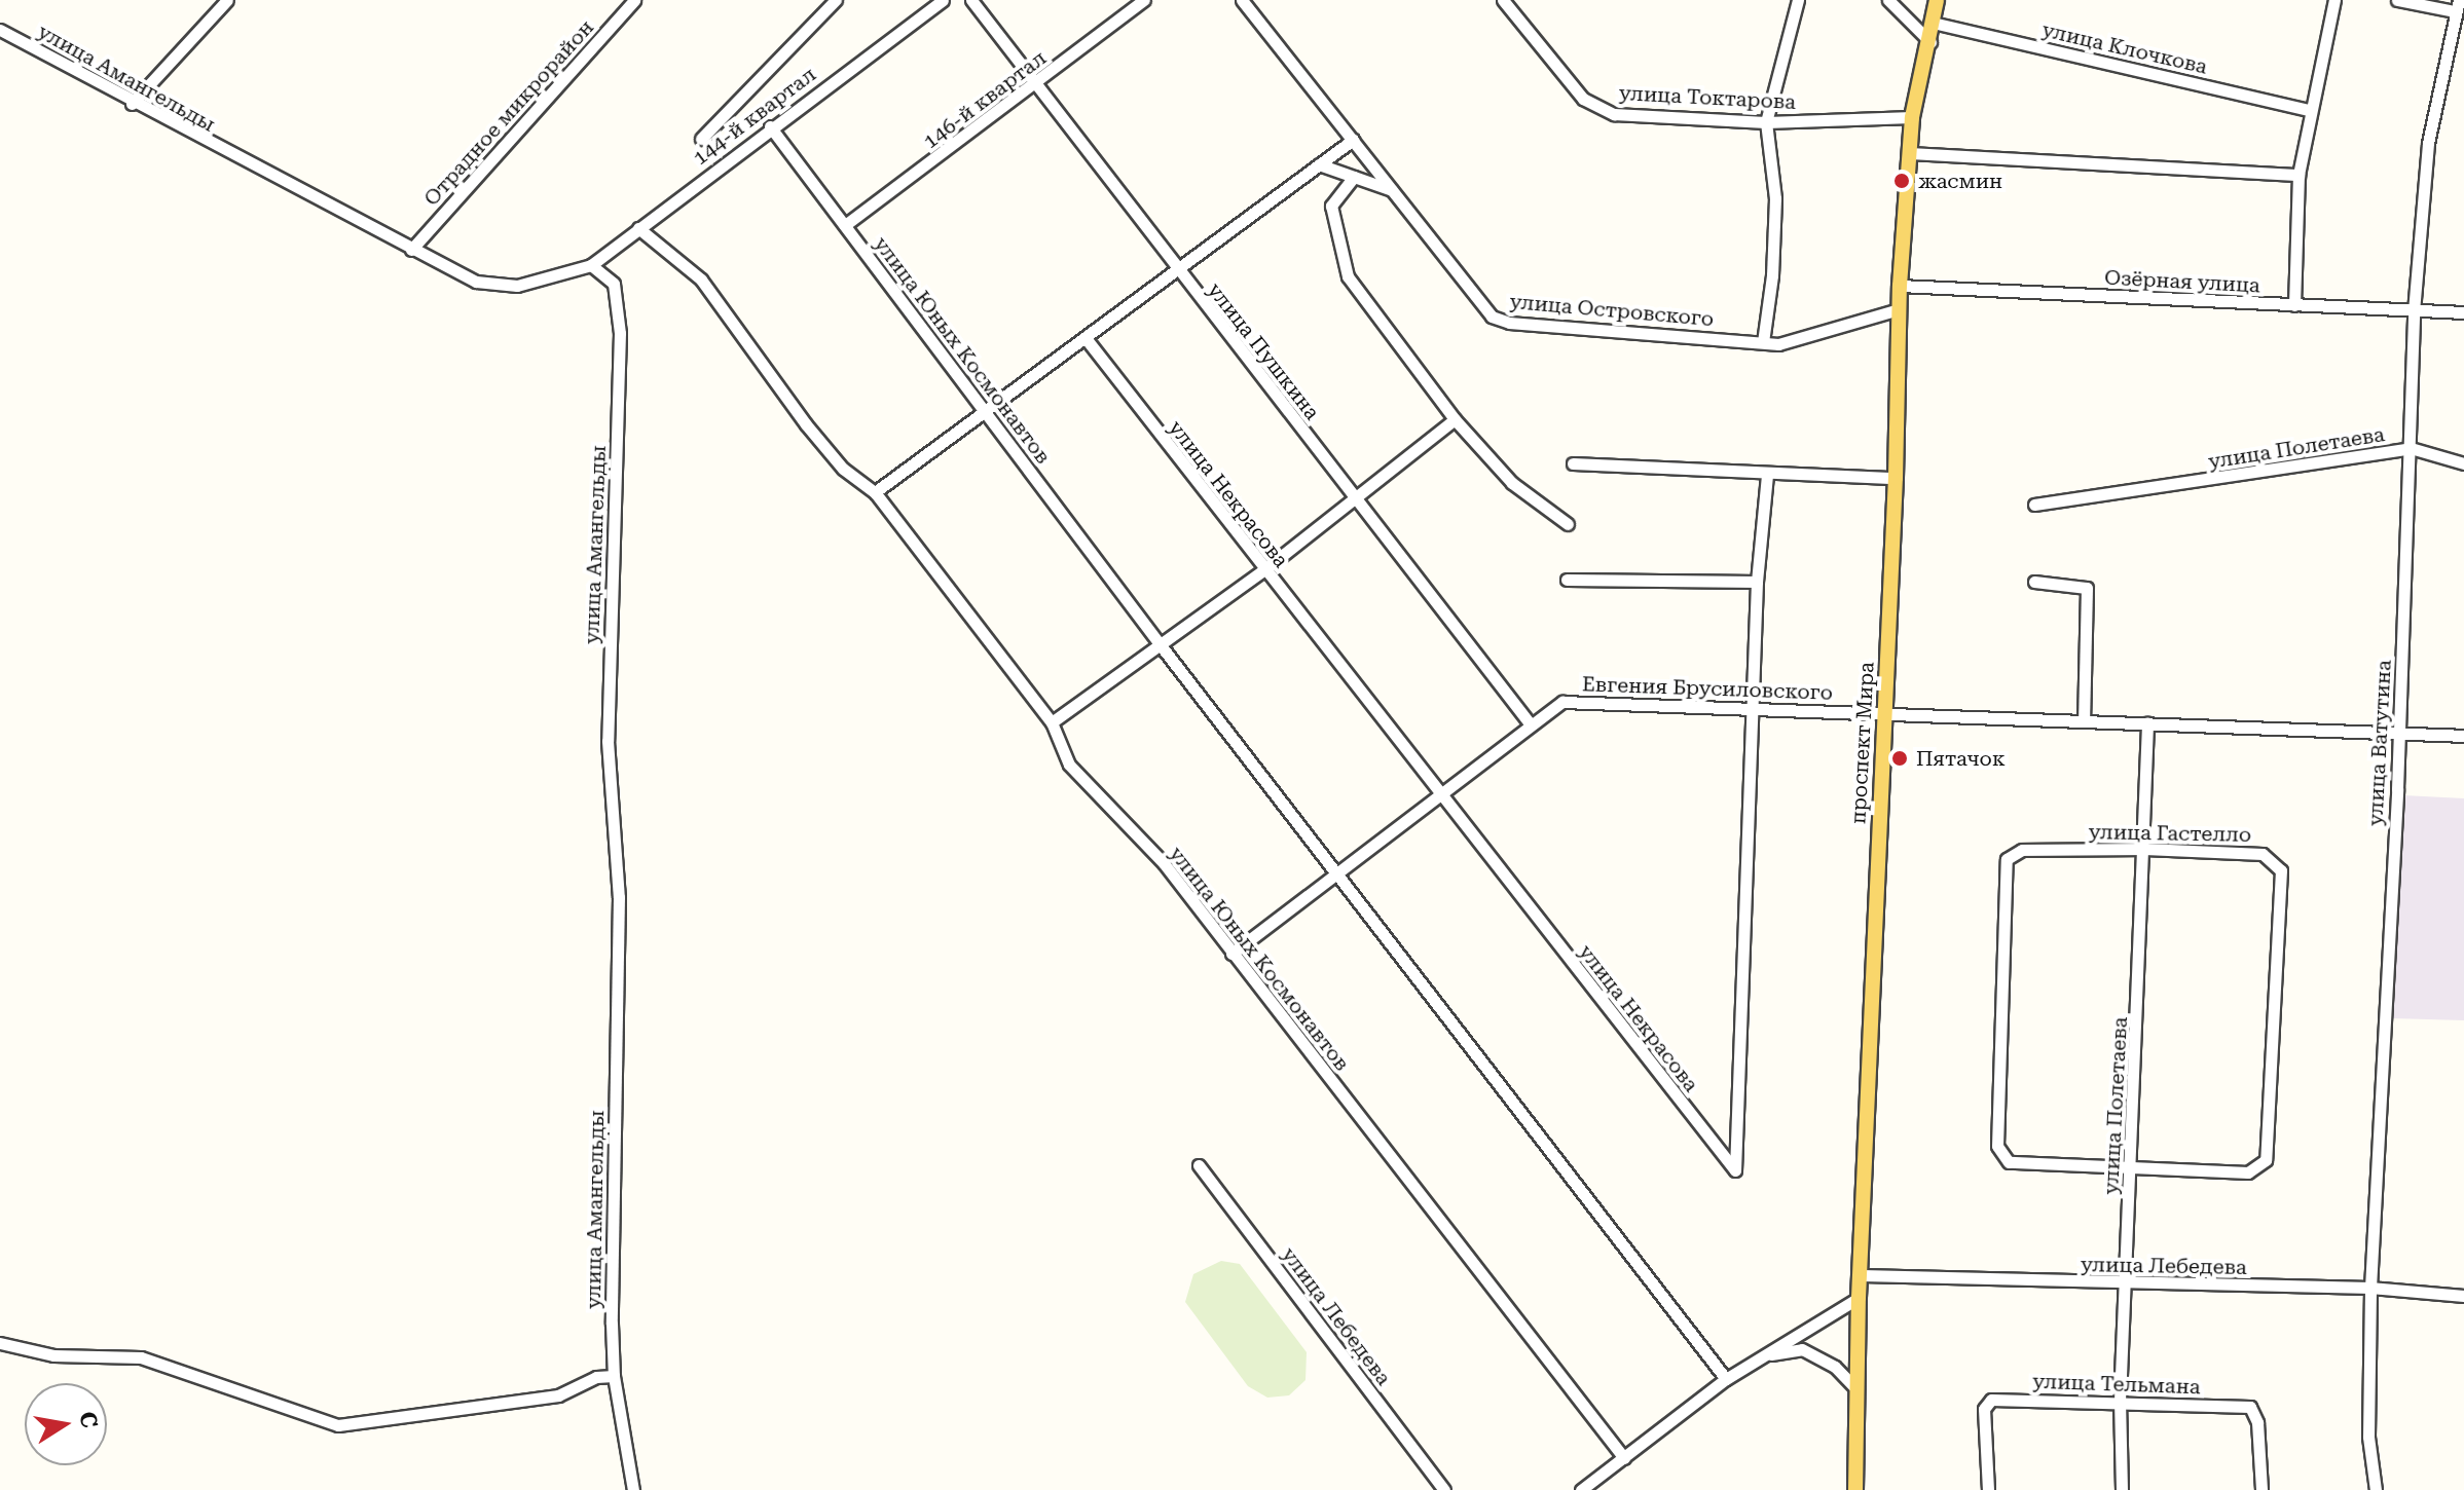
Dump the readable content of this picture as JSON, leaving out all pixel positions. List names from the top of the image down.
{
  "streets": {
    "main road": ["проспект Мира"],
    "street": [
      "улица Клочкова",
      "улица Амангельды",
      "улица Токтарова",
      "146-й квартал",
      "Отрадное микрорайон",
      "144-й квартал",
      "Озёрная улица",
      "улица Островского",
      "улица Юных Космонавтов",
      "улица Пушкина",
      "улица Полетаева",
      "улица Некрасова",
      "Евгения Брусиловского",
      "улица Ватутина",
      "улица Гастелло",
      "улица Лебедева",
      "улица Тельмана"
    ]
  },
  "crossings": [
    ["улица Клочкова", "проспект Мира"],
    ["улица Амангельды", "Отрадное микрорайон"],
    ["улица Амангельды", "144-й квартал"],
    ["улица Токтарова", "проспект Мира"],
    ["146-й квартал", "улица Юных Космонавтов"],
    ["146-й квартал", "улица Пушкина"],
    ["144-й квартал", "улица Юных Космонавтов"],
    ["Озёрная улица", "проспект Мира"],
    ["Озёрная улица", "улица Ватутина"],
    ["улица Островского", "проспект Мира"],
    ["улица Юных Космонавтов", "Евгения Брусиловского"],
    ["улица Пушкина", "Евгения Брусиловского"],
    ["улица Полетаева", "Евгения Брусиловского"],
    ["улица Полетаева", "улица Ватутина"],
    ["улица Полетаева", "улица Гастелло"],
    ["улица Полетаева", "улица Лебедева"],
    ["улица Полетаева", "улица Тельмана"],
    ["улица Некрасова", "Евгения Брусиловского"],
    ["Евгения Брусиловского", "проспект Мира"],
    ["Евгения Брусиловского", "улица Ватутина"],
    ["проспект Мира", "улица Лебедева"],
    ["улица Ватутина", "улица Лебедева"]
  ],
  "places": ["жасмин", "Пятачок"],
  "north": "right"
}
